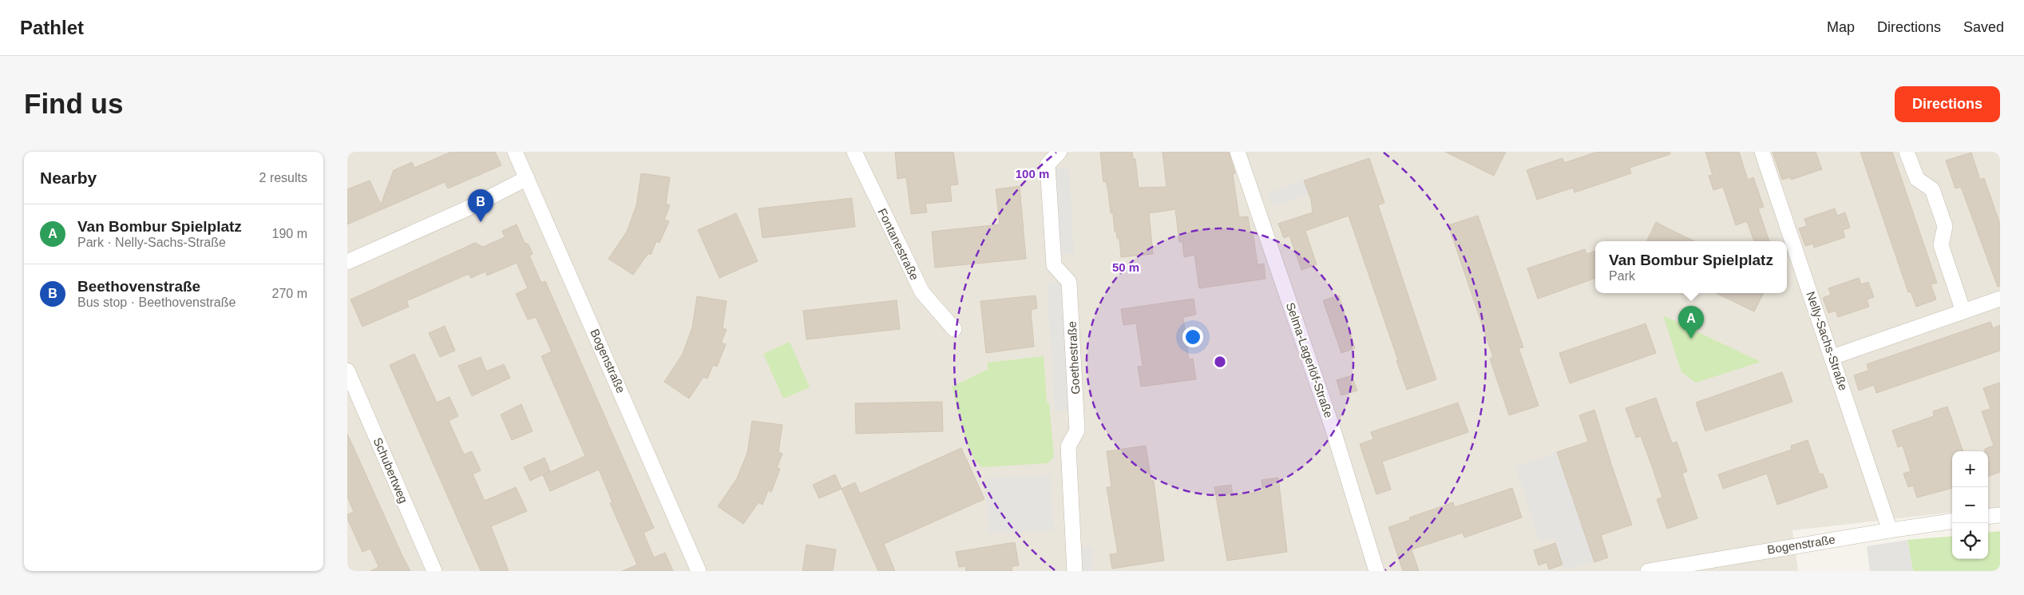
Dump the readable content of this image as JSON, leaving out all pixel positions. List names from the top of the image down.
{
  "streets": {
    "street": [
      "Fontanestraße",
      "Nelly-Sachs-Straße",
      "Goethestraße",
      "Selma-Lagerlöf-Straße",
      "Bogenstraße",
      "Schubertweg"
    ]
  },
  "crossings": [
    ["Nelly-Sachs-Straße", "Bogenstraße"]
  ],
  "page": {
    "header": "Pathlet",
    "nav": ["Map", "Directions", "Saved"],
    "buttons": "Directions",
    "title": "Find us",
    "heading": ["Nearby", "2 results"],
    "pins": ["B", "A"],
    "list": [
      {
        "mark": "A",
        "name": "Van Bombur Spielplatz",
        "note": "Park · Nelly-Sachs-Straße",
        "value": "190 m"
      },
      {
        "mark": "B",
        "name": "Beethovenstraße",
        "note": "Bus stop · Beethovenstraße",
        "value": "270 m"
      }
    ],
    "popup": ["Van Bombur Spielplatz", "Park"],
    "map_buttons": ["+", "−"]
  },
  "rings": ["100 m", "50 m"]
}
